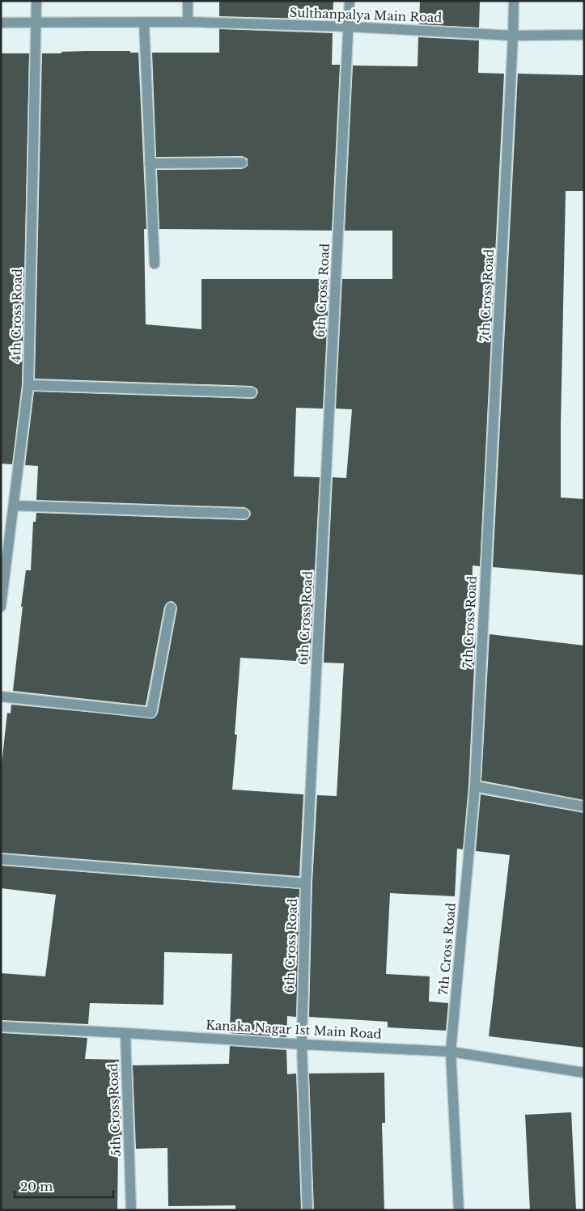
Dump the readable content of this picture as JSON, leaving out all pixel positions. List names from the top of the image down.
{
  "streets": {
    "street": [
      "Sulthanpalya Main Road",
      "6th Cross Road",
      "7th Cross Road",
      "4th Cross Road",
      "Kanaka Nagar 1st Main Road",
      "5th Cross Road"
    ]
  },
  "crossings": [
    ["Sulthanpalya Main Road", "6th Cross Road"],
    ["Sulthanpalya Main Road", "7th Cross Road"],
    ["Sulthanpalya Main Road", "4th Cross Road"],
    ["6th Cross Road", "Kanaka Nagar 1st Main Road"],
    ["7th Cross Road", "Kanaka Nagar 1st Main Road"],
    ["Kanaka Nagar 1st Main Road", "5th Cross Road"]
  ],
  "scale_bar": "20 m"
}
